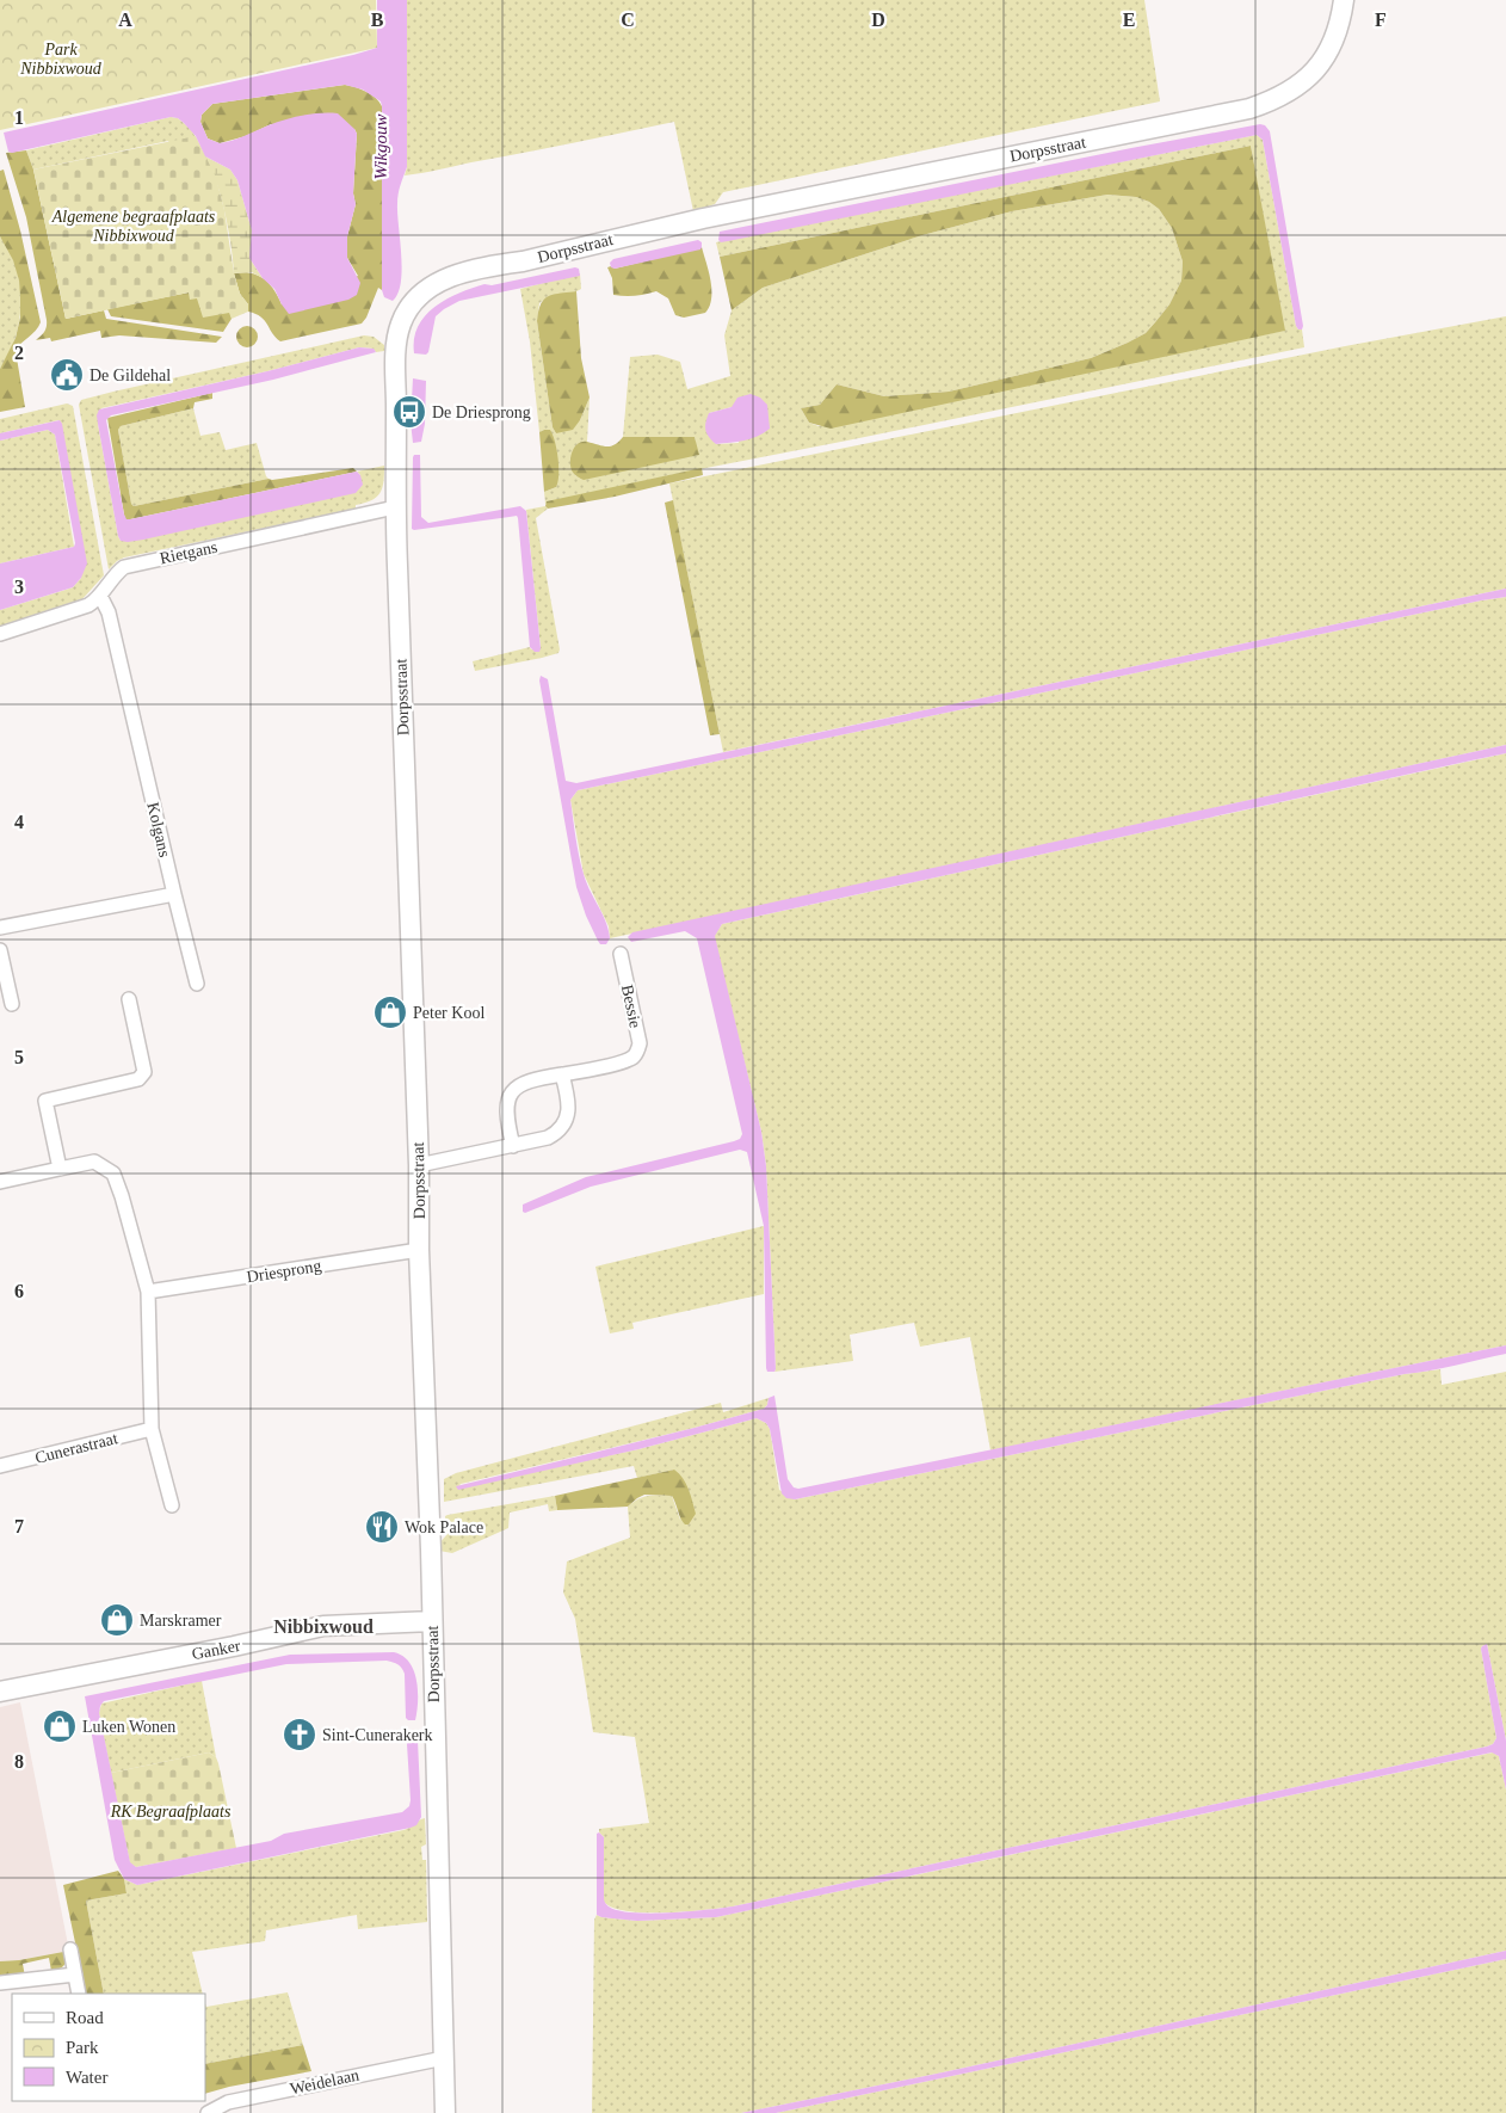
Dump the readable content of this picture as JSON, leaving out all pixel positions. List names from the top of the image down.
{
  "streets": {
    "street": [
      "Dorpsstraat",
      "Rietgans",
      "Kolgans",
      "Bessie",
      "Driesprong",
      "Cunerastraat",
      "Ganker",
      "Weidelaan"
    ]
  },
  "crossings": [
    ["Dorpsstraat", "Rietgans"],
    ["Dorpsstraat", "Driesprong"],
    ["Dorpsstraat", "Ganker"],
    ["Dorpsstraat", "Weidelaan"],
    ["Rietgans", "Kolgans"]
  ],
  "districts": ["Nibbixwoud"],
  "water": ["Wikgouw"],
  "parks": ["Park Nibbixwoud", "Algemene begraafplaats Nibbixwoud", "RK Begraafplaats"],
  "places": {
    "public building": ["De Gildehal"],
    "bus stop": ["De Driesprong"],
    "shop": ["Peter Kool", "Marskramer", "Luken Wonen"],
    "restaurant": ["Wok Palace"],
    "church": ["Sint-Cunerakerk"]
  },
  "legend": ["Road", "Park", "Water"],
  "grid": {
    "columns": [
      "A",
      "B",
      "C",
      "D",
      "E",
      "F"
    ],
    "rows": [
      "1",
      "2",
      "3",
      "4",
      "5",
      "6",
      "7",
      "8"
    ]
  }
}
